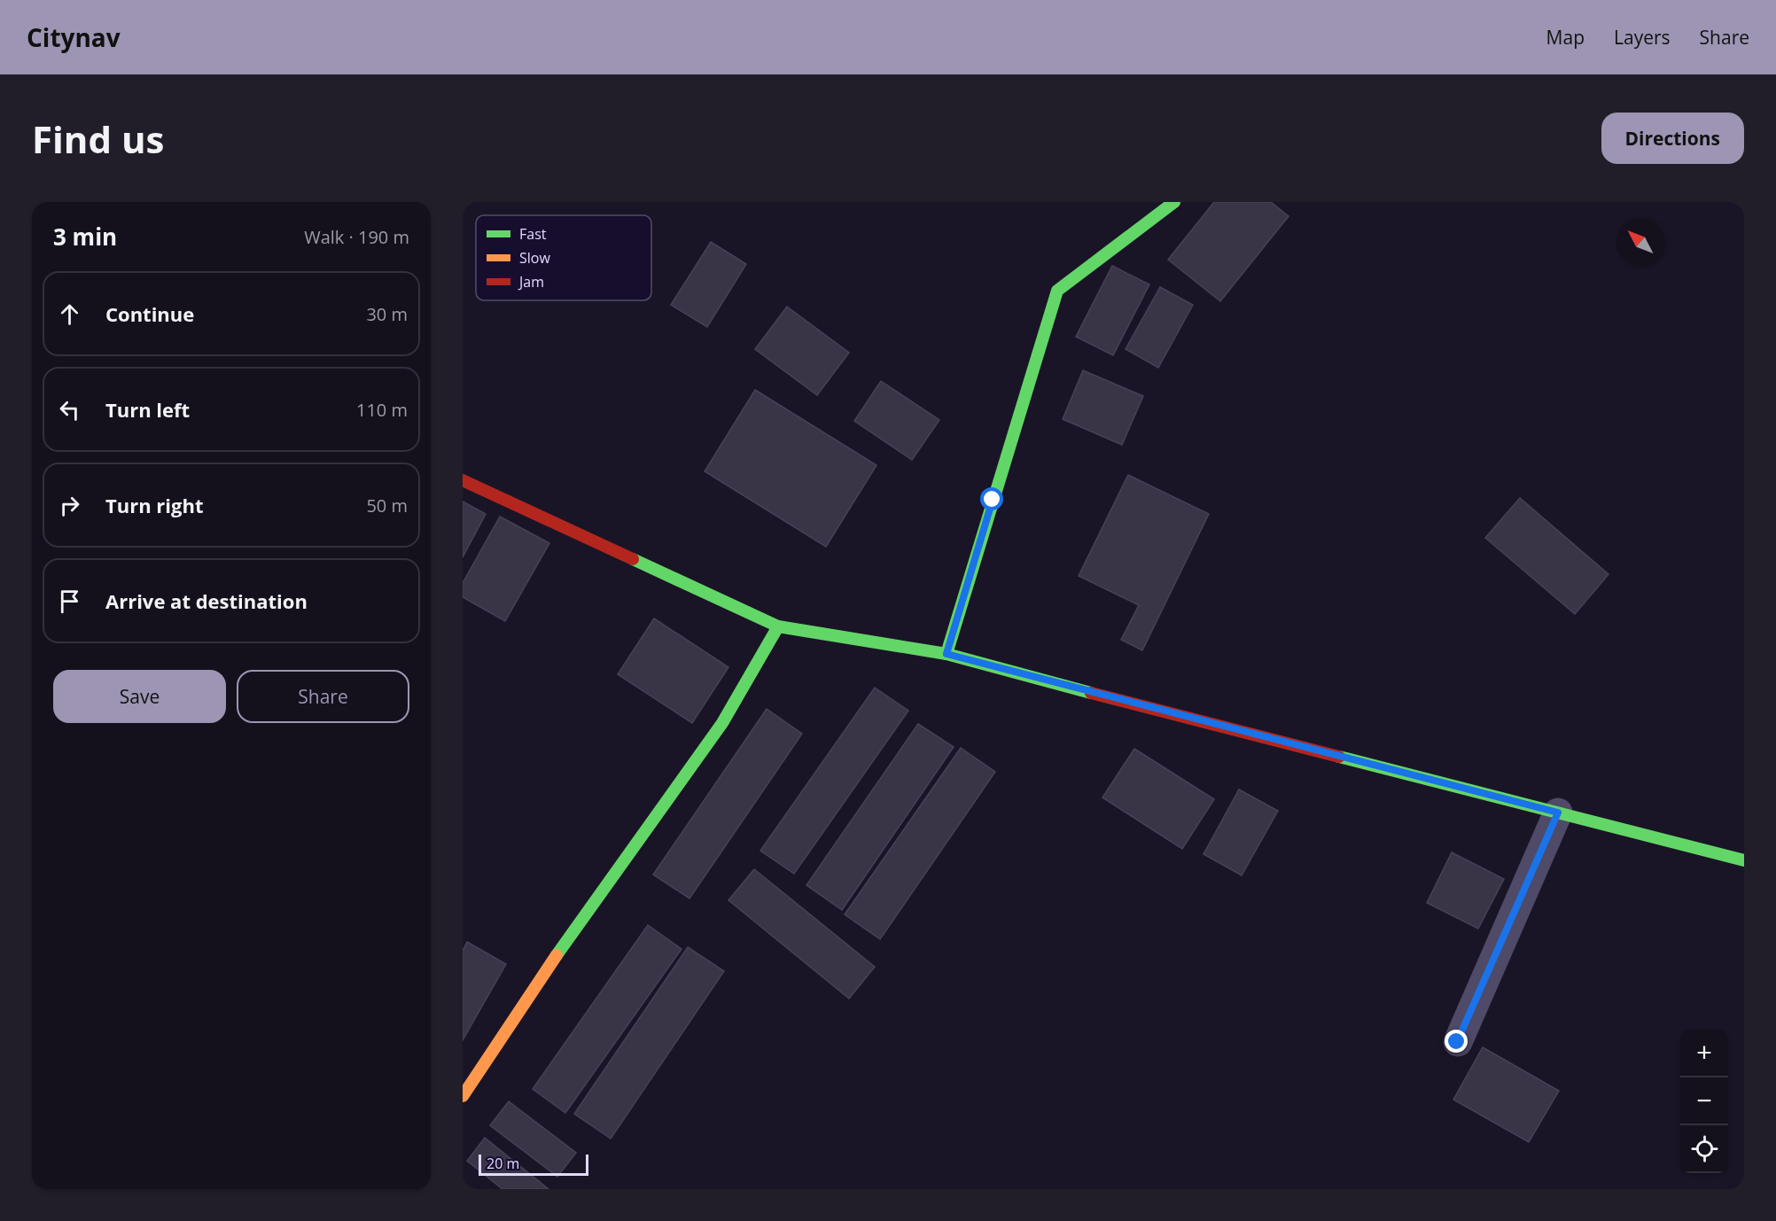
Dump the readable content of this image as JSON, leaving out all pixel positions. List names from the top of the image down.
{
  "legend": ["Fast", "Slow", "Jam"],
  "scale_bar": "20 m",
  "north": "top left",
  "page": {
    "header": "Citynav",
    "nav": ["Map", "Layers", "Share"],
    "buttons": [
      "Directions",
      ["Save", "Share"]
    ],
    "title": "Find us",
    "heading": ["3 min", "Walk · 190 m"],
    "list": [
      ["Continue", "30 m"],
      ["Turn left", "110 m"],
      ["Turn right", "50 m"],
      "Arrive at destination"
    ],
    "map_buttons": ["+", "−"],
    "scale": "20 m"
  }
}
